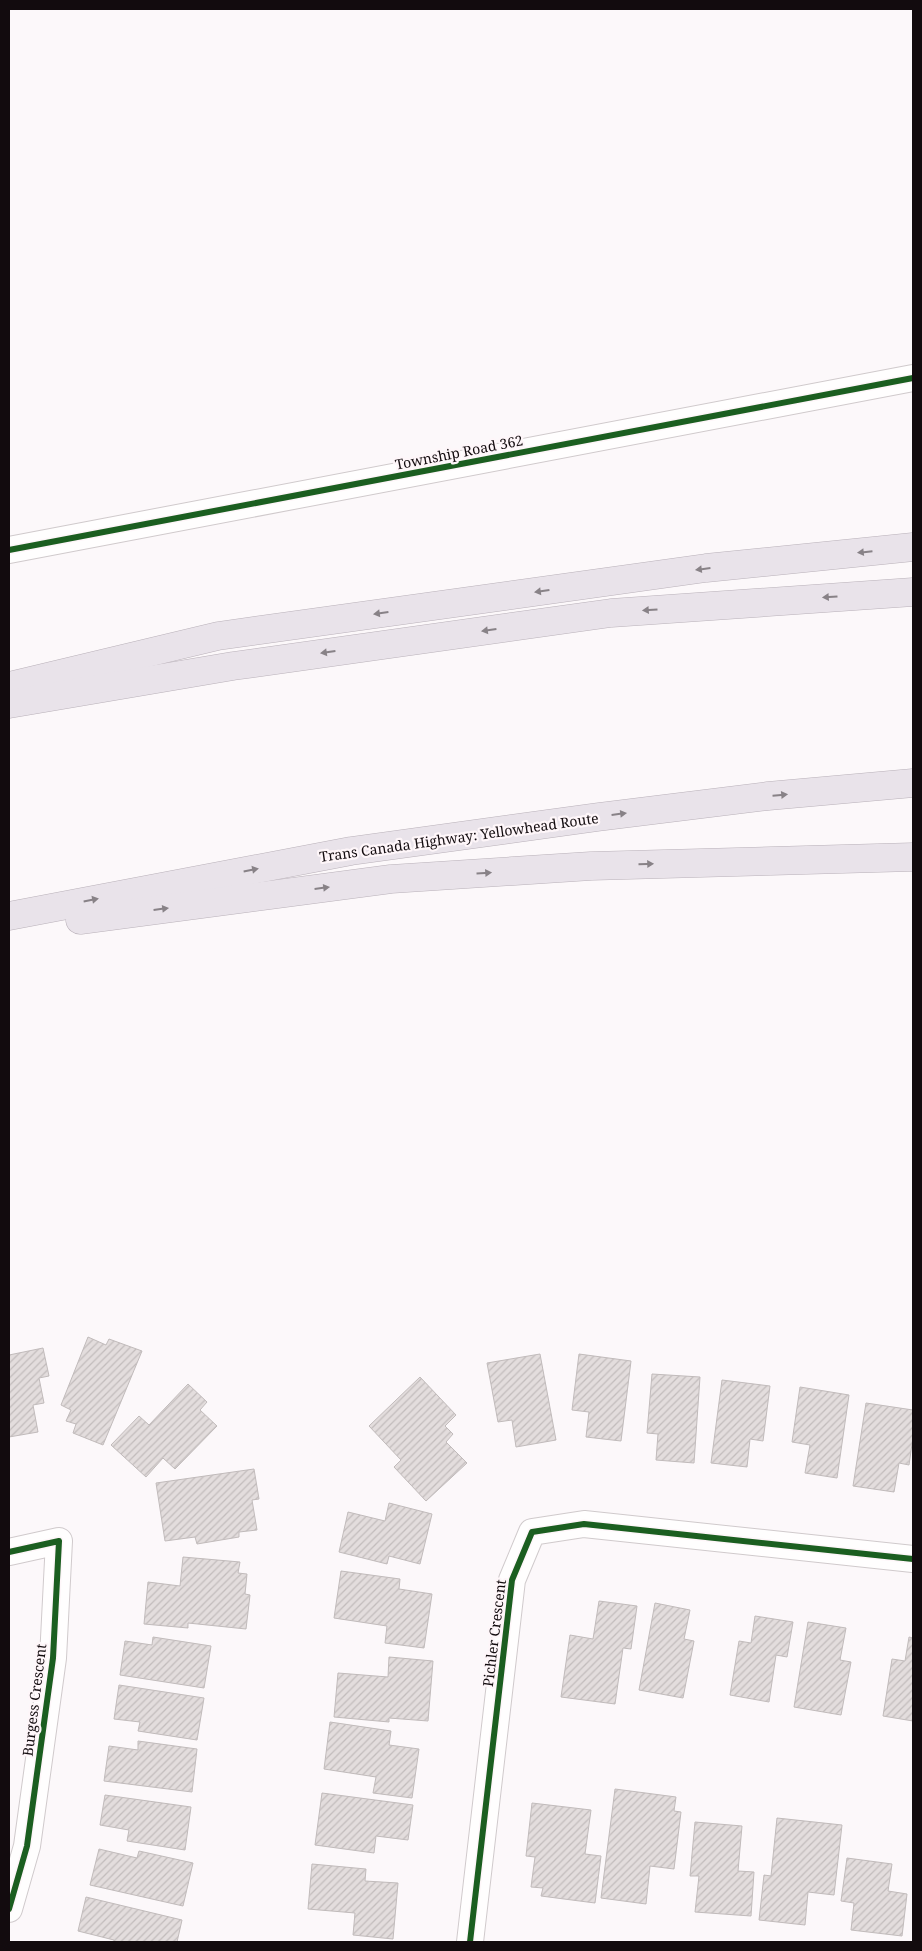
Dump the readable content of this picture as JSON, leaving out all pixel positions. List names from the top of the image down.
{
  "streets": {
    "highway": ["Trans Canada Highway: Yellowhead Route"],
    "street": ["Township Road 362", "Pichler Crescent", "Burgess Crescent"]
  }
}
